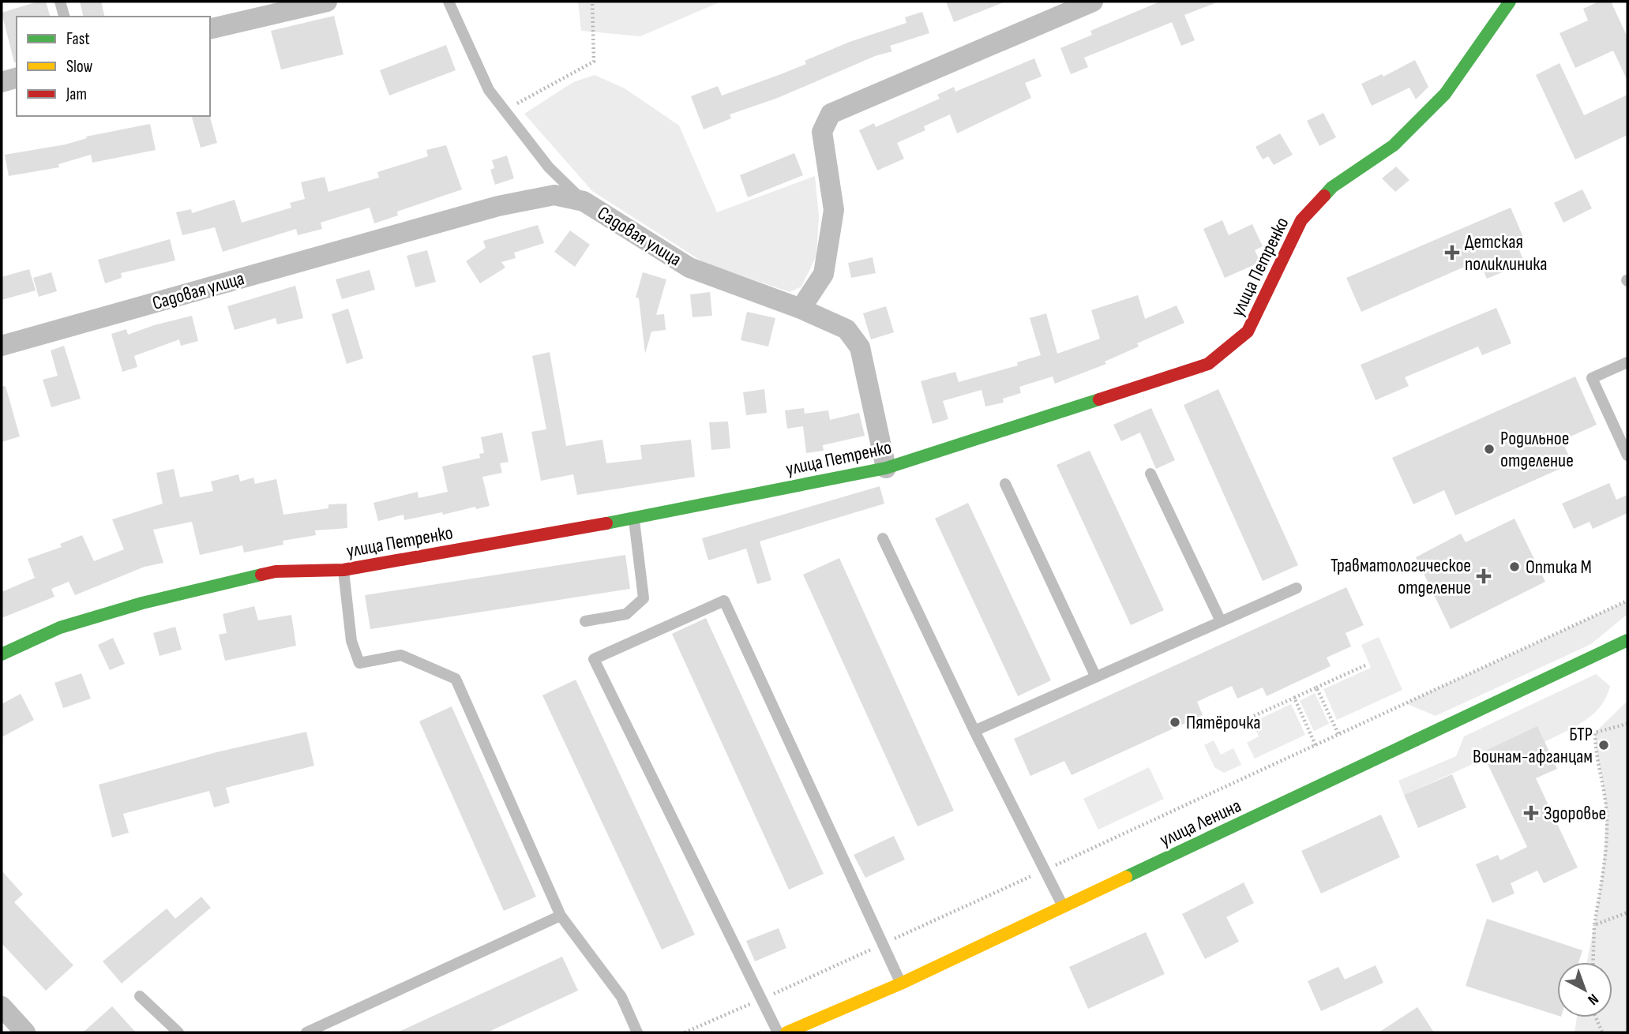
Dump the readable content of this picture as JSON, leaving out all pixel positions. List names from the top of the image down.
{
  "streets": {
    "street": ["Садовая улица", "улица Петренко", "улица Ленина"]
  },
  "crossings": [
    ["Садовая улица", "улица Петренко"]
  ],
  "places": {
    "health": ["Детская поликлиника", "Травматологическое отделение", "Здоровье"],
    "other": [
      "Родильное отделение",
      "Оптика М",
      "Пятёрочка",
      "БТР Воинам-афганцам"
    ]
  },
  "legend": ["Fast", "Slow", "Jam"],
  "north": "bottom right"
}
